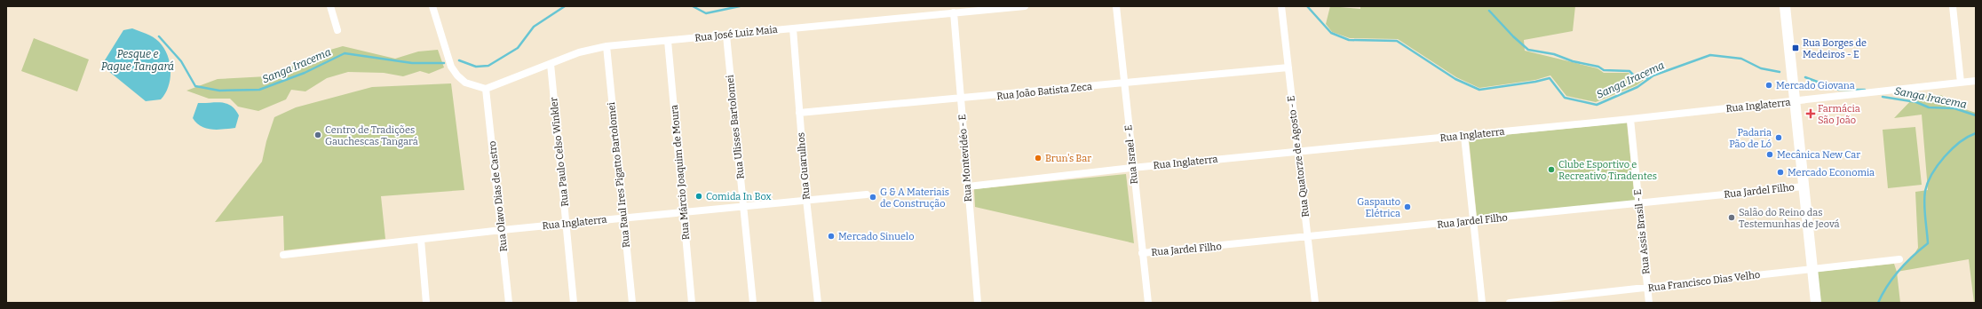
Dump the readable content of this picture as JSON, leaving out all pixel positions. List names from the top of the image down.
{
  "streets": {
    "street": [
      "Rua José Luiz Maia",
      "Rua João Batista Zeca",
      "Rua Inglaterra",
      "Rua Ulisses Bartolomei",
      "Rua Paulo Celso Winkler",
      "Rua Israel - E",
      "Rua Quatorze de Agosto - E",
      "Rua Montevidéo - E",
      "Rua Guarulhos",
      "Rua Márcio Joaquim de Moura",
      "Rua Raul Ires Pigatto Bartolomei",
      "Rua Jardel Filho",
      "Rua Olavo Dias de Castro",
      "Rua Assis Brasil - E",
      "Rua Francisco Dias Velho"
    ]
  },
  "crossings": [
    ["Rua José Luiz Maia", "Rua Ulisses Bartolomei"],
    ["Rua José Luiz Maia", "Rua Paulo Celso Winkler"],
    ["Rua José Luiz Maia", "Rua Montevidéo - E"],
    ["Rua José Luiz Maia", "Rua Guarulhos"],
    ["Rua José Luiz Maia", "Rua Márcio Joaquim de Moura"],
    ["Rua José Luiz Maia", "Rua Raul Ires Pigatto Bartolomei"],
    ["Rua José Luiz Maia", "Rua Olavo Dias de Castro"],
    ["Rua João Batista Zeca", "Rua Israel - E"],
    ["Rua João Batista Zeca", "Rua Quatorze de Agosto - E"],
    ["Rua João Batista Zeca", "Rua Montevidéo - E"],
    ["Rua João Batista Zeca", "Rua Guarulhos"],
    ["Rua Inglaterra", "Rua Ulisses Bartolomei"],
    ["Rua Inglaterra", "Rua Paulo Celso Winkler"],
    ["Rua Inglaterra", "Rua Israel - E"],
    ["Rua Inglaterra", "Rua Quatorze de Agosto - E"],
    ["Rua Inglaterra", "Rua Montevidéo - E"],
    ["Rua Inglaterra", "Rua Guarulhos"],
    ["Rua Inglaterra", "Rua Márcio Joaquim de Moura"],
    ["Rua Inglaterra", "Rua Raul Ires Pigatto Bartolomei"],
    ["Rua Inglaterra", "Rua Olavo Dias de Castro"],
    ["Rua Inglaterra", "Rua Assis Brasil - E"],
    ["Rua Israel - E", "Rua Jardel Filho"],
    ["Rua Quatorze de Agosto - E", "Rua Jardel Filho"],
    ["Rua Jardel Filho", "Rua Assis Brasil - E"],
    ["Rua Assis Brasil - E", "Rua Francisco Dias Velho"]
  ],
  "water": ["Pesque e Pague Tangará", "Sanga Iracema"],
  "places": {
    "transit": ["Rua Borges de Medeiros - E"],
    "other": [
      "Mercado Giovana",
      "Centro de Tradições Gauchescas Tangará",
      "Padaria Pão de Ló",
      "Mecânica New Car",
      "Brun's Bar",
      "Clube Esportivo e Recreativo Tiradentes",
      "Mercado Economia",
      "Comida In Box",
      "G & A Materiais de Construção",
      "Gaspauto Elétrica",
      "Salão do Reino das Testemunhas de Jeová",
      "Mercado Sinuelo"
    ],
    "health": ["Farmácia São João"]
  }
}
